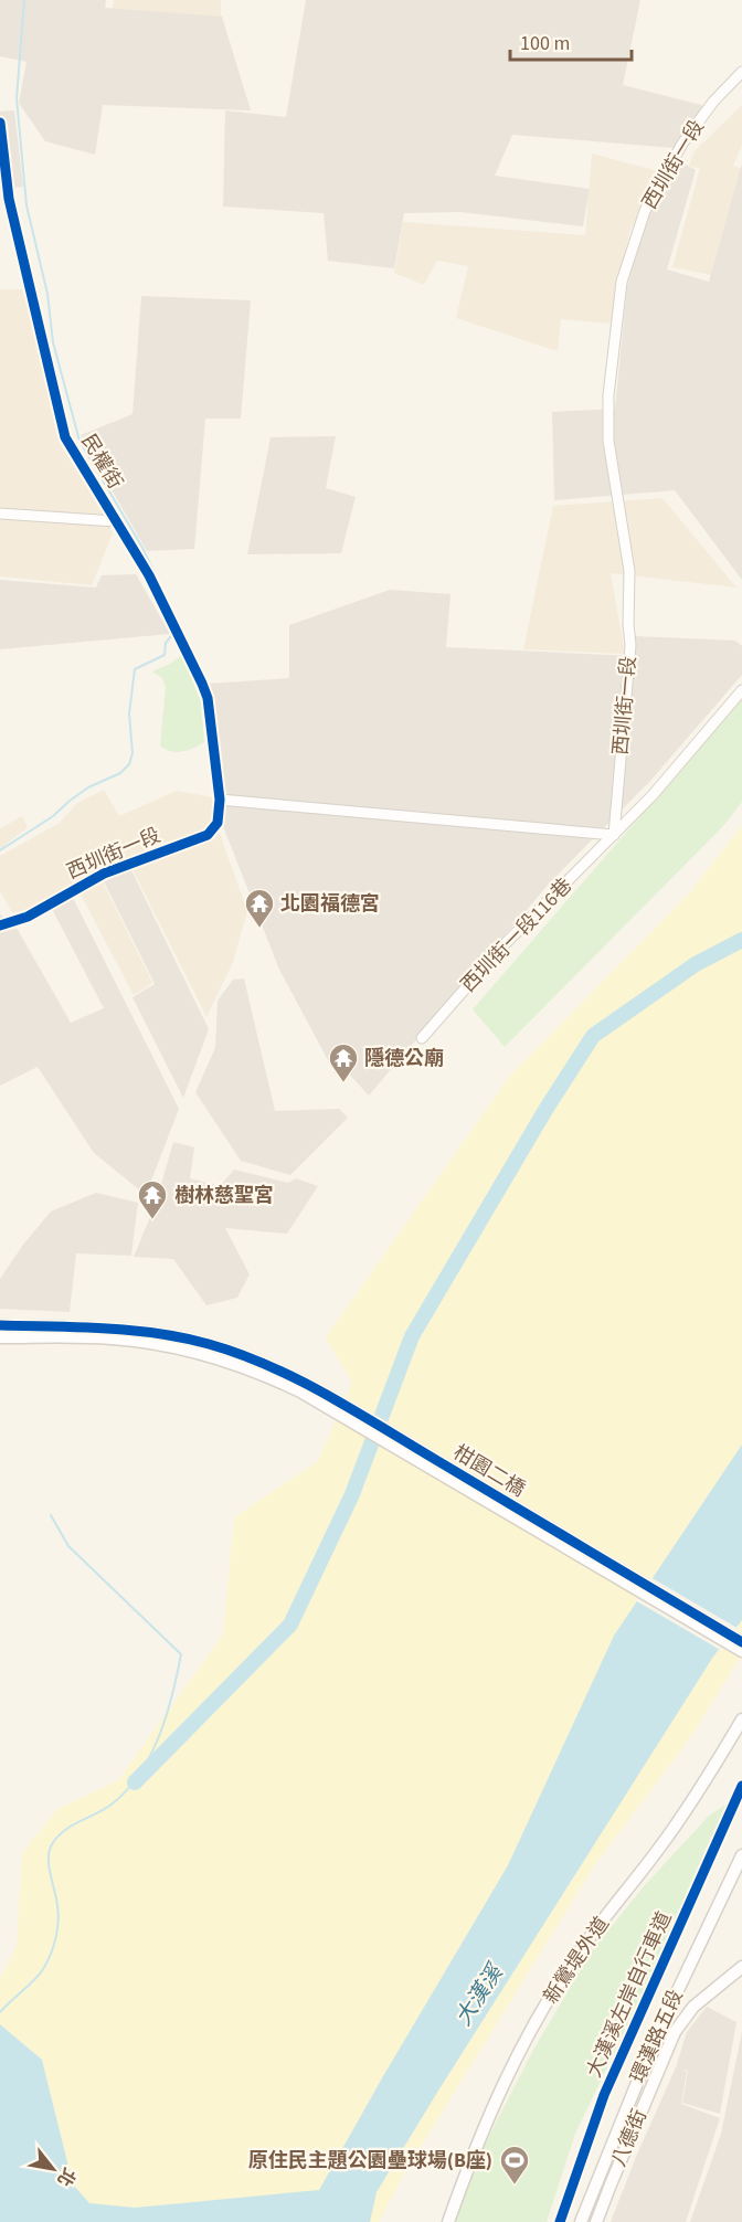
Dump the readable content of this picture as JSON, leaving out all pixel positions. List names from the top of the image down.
{
  "streets": {
    "street": [
      "西圳街一段",
      "民權街",
      "西圳街一段116巷",
      "柑園二橋",
      "新鶯堤外道",
      "環漢路五段",
      "八德街"
    ],
    "cycle path": ["大漢溪左岸自行車道"]
  },
  "crossings": [
    ["西圳街一段", "民權街"],
    ["西圳街一段", "西圳街一段116巷"]
  ],
  "water": ["大漢溪"],
  "places": {
    "temple": ["北園福德宮", "隱德公廟", "樹林慈聖宮"],
    "sports": ["原住民主題公園壘球場(B座)"]
  },
  "scale_bar": "100 m",
  "north": "bottom right"
}
